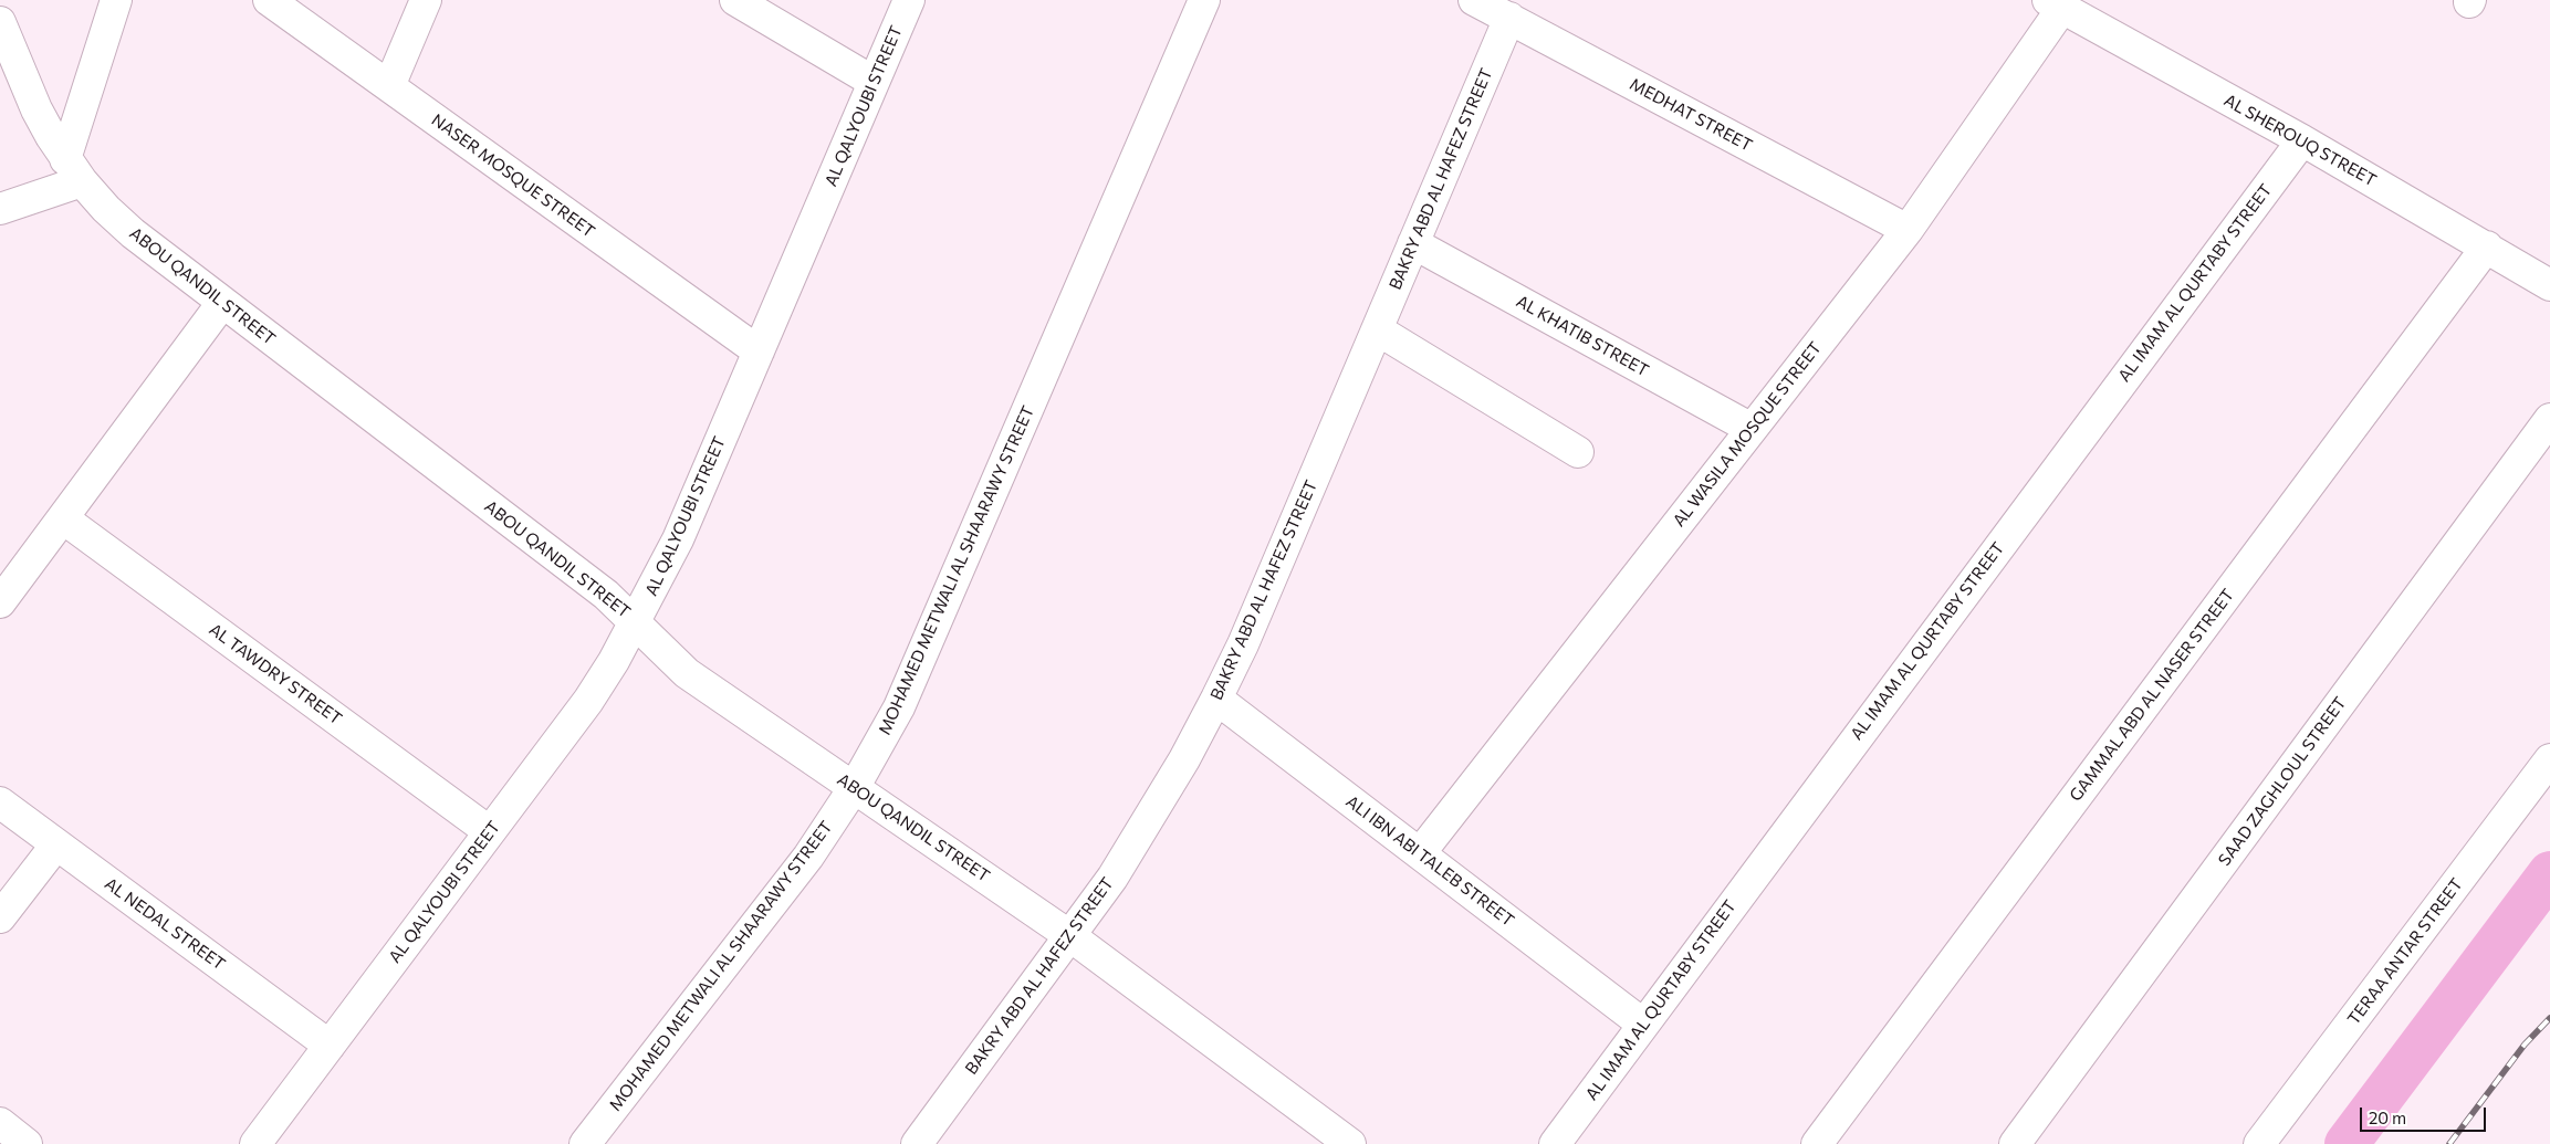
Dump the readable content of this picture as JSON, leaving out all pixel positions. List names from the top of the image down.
{
  "streets": {
    "street": [
      "AL QALYOUBI STREET",
      "MEDHAT STREET",
      "AL SHEROUQ STREET",
      "NASER MOSQUE STREET",
      "BAKRY ABD AL HAFEZ STREET",
      "AL IMAM AL QURTABY STREET",
      "ABOU QANDIL STREET",
      "AL KHATIB STREET",
      "AL WASILA MOSQUE STREET",
      "MOHAMED METWALI AL SHAARAWY STREET",
      "AL TAWDRY STREET",
      "GAMMAL ABD AL NASER STREET",
      "SAAD ZAGHLOUL STREET",
      "ALI IBN ABI TALEB STREET",
      "AL NEDAL STREET",
      "TERAA ANTAR STREET"
    ]
  },
  "crossings": [
    ["AL QALYOUBI STREET", "NASER MOSQUE STREET"],
    ["AL QALYOUBI STREET", "ABOU QANDIL STREET"],
    ["AL QALYOUBI STREET", "AL TAWDRY STREET"],
    ["AL QALYOUBI STREET", "AL NEDAL STREET"],
    ["MEDHAT STREET", "BAKRY ABD AL HAFEZ STREET"],
    ["MEDHAT STREET", "AL WASILA MOSQUE STREET"],
    ["AL SHEROUQ STREET", "AL IMAM AL QURTABY STREET"],
    ["AL SHEROUQ STREET", "AL WASILA MOSQUE STREET"],
    ["AL SHEROUQ STREET", "GAMMAL ABD AL NASER STREET"],
    ["BAKRY ABD AL HAFEZ STREET", "ABOU QANDIL STREET"],
    ["BAKRY ABD AL HAFEZ STREET", "AL KHATIB STREET"],
    ["BAKRY ABD AL HAFEZ STREET", "ALI IBN ABI TALEB STREET"],
    ["AL IMAM AL QURTABY STREET", "ALI IBN ABI TALEB STREET"],
    ["ABOU QANDIL STREET", "MOHAMED METWALI AL SHAARAWY STREET"],
    ["AL KHATIB STREET", "AL WASILA MOSQUE STREET"],
    ["AL WASILA MOSQUE STREET", "ALI IBN ABI TALEB STREET"]
  ],
  "scale_bar": "20 m"
}
